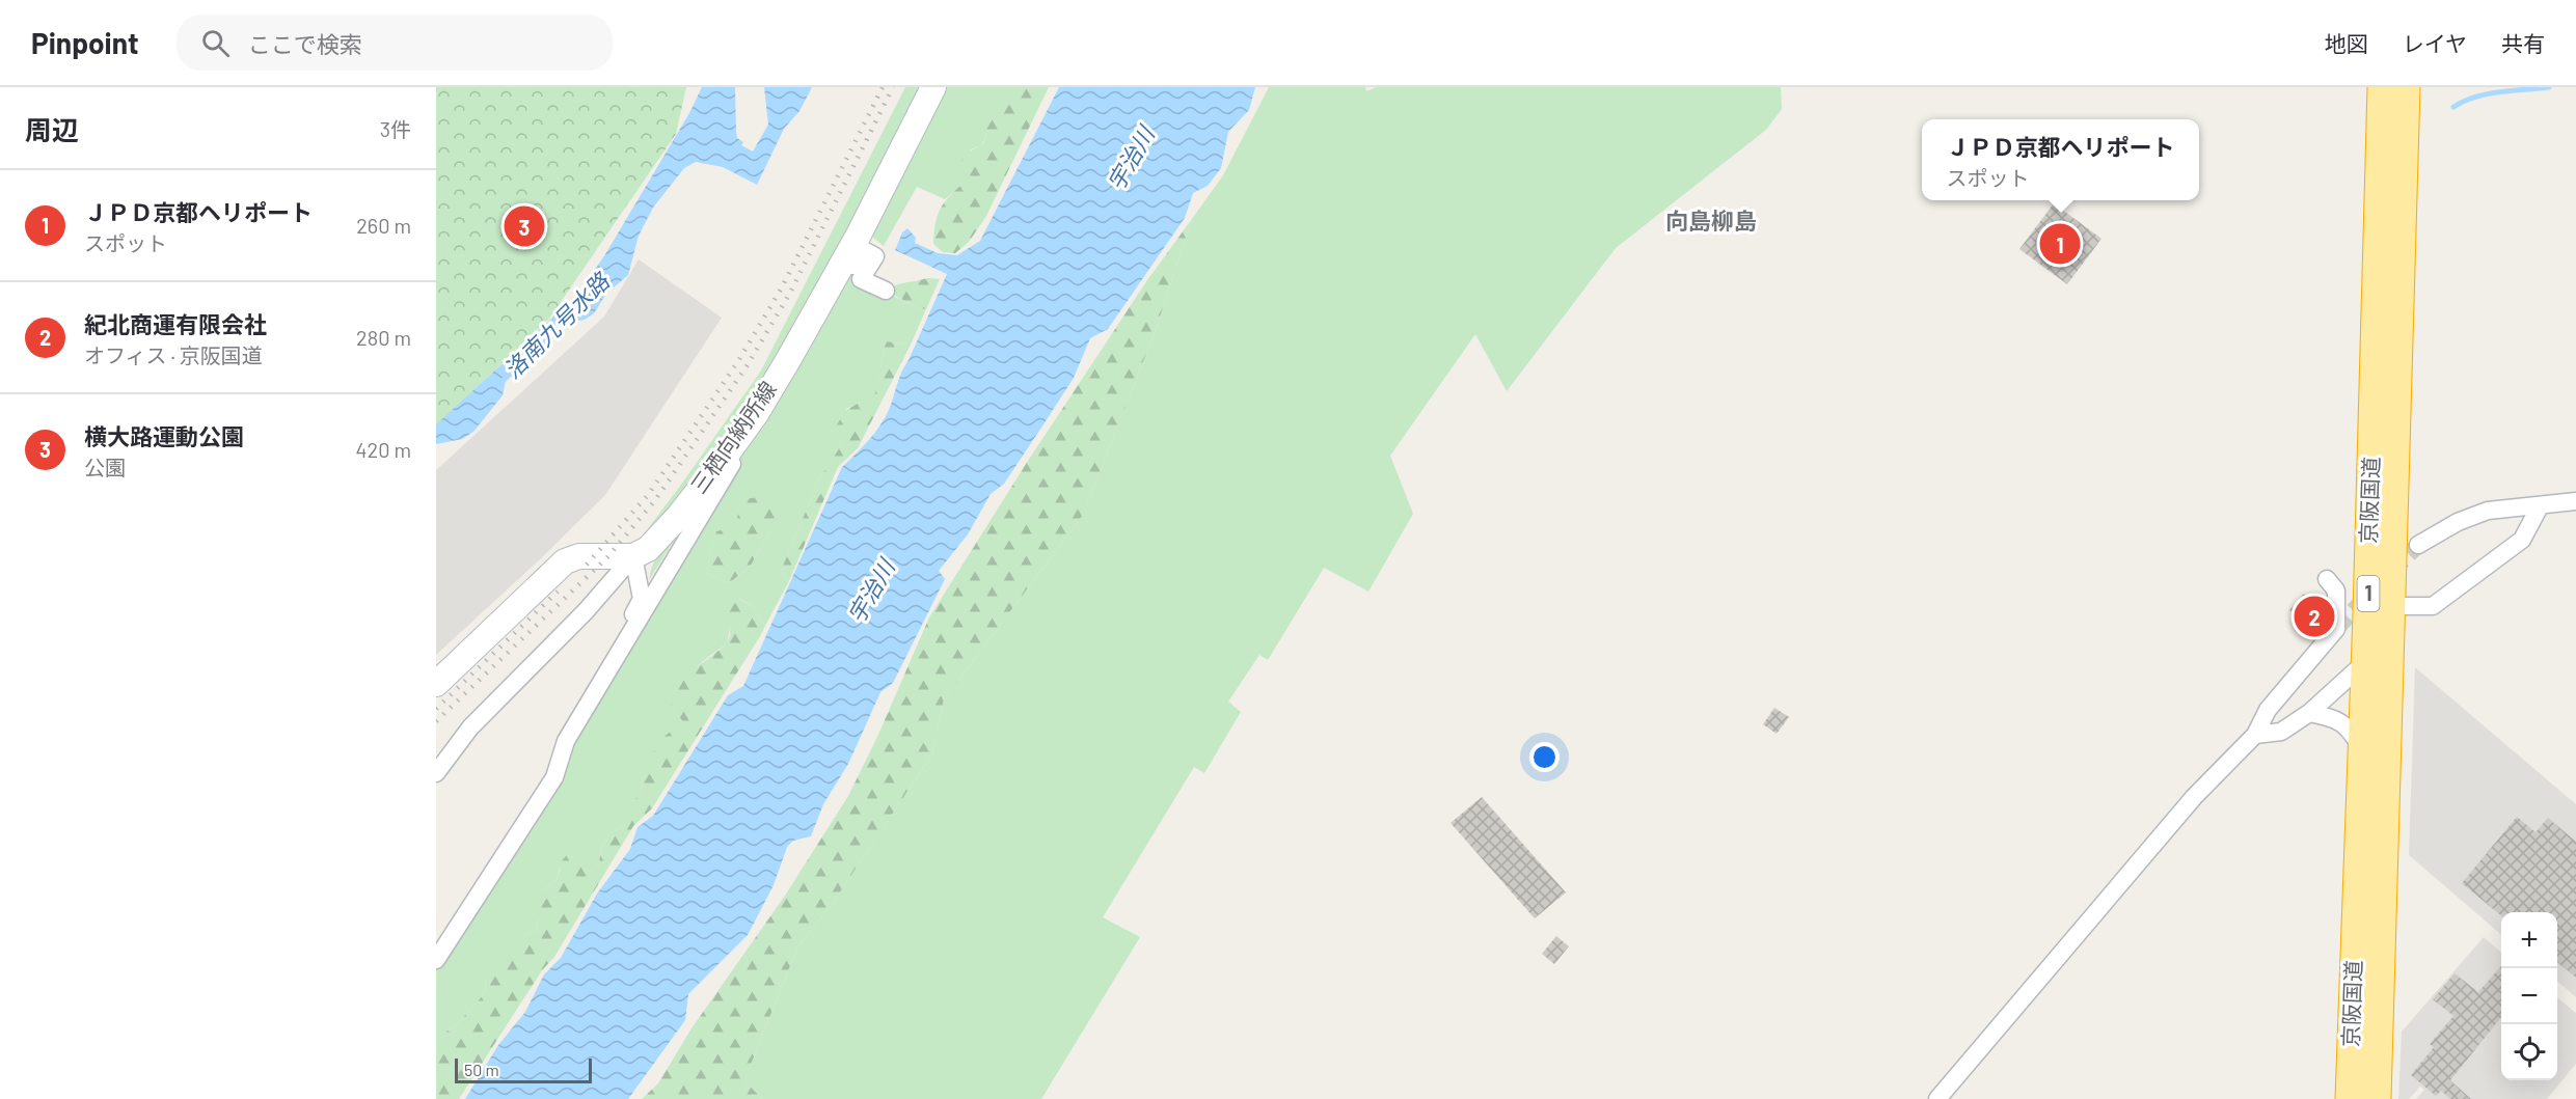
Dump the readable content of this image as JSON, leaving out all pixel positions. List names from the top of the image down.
{
  "streets": {
    "highway": ["京阪国道", "1"],
    "main road": ["三栖向納所線"]
  },
  "districts": ["向島柳島"],
  "water": ["宇治川", "洛南九号水路"],
  "scale_bar": "50 m",
  "page": {
    "header": "Pinpoint",
    "search": "ここで検索",
    "nav": ["地図", "レイヤ", "共有"],
    "heading": ["周辺", "3件"],
    "popup": ["ＪＰＤ京都ヘリポート", "スポット"],
    "list": [
      {
        "mark": "1",
        "name": "ＪＰＤ京都ヘリポート",
        "note": "スポット",
        "value": "260 m"
      },
      {
        "mark": "2",
        "name": "紀北商運有限会社",
        "note": "オフィス · 京阪国道",
        "value": "280 m"
      },
      {
        "mark": "3",
        "name": "横大路運動公園",
        "note": "公園",
        "value": "420 m"
      }
    ],
    "pins": ["3", "1", "2"],
    "map_buttons": ["+", "−"],
    "scale": "50 m"
  }
}
